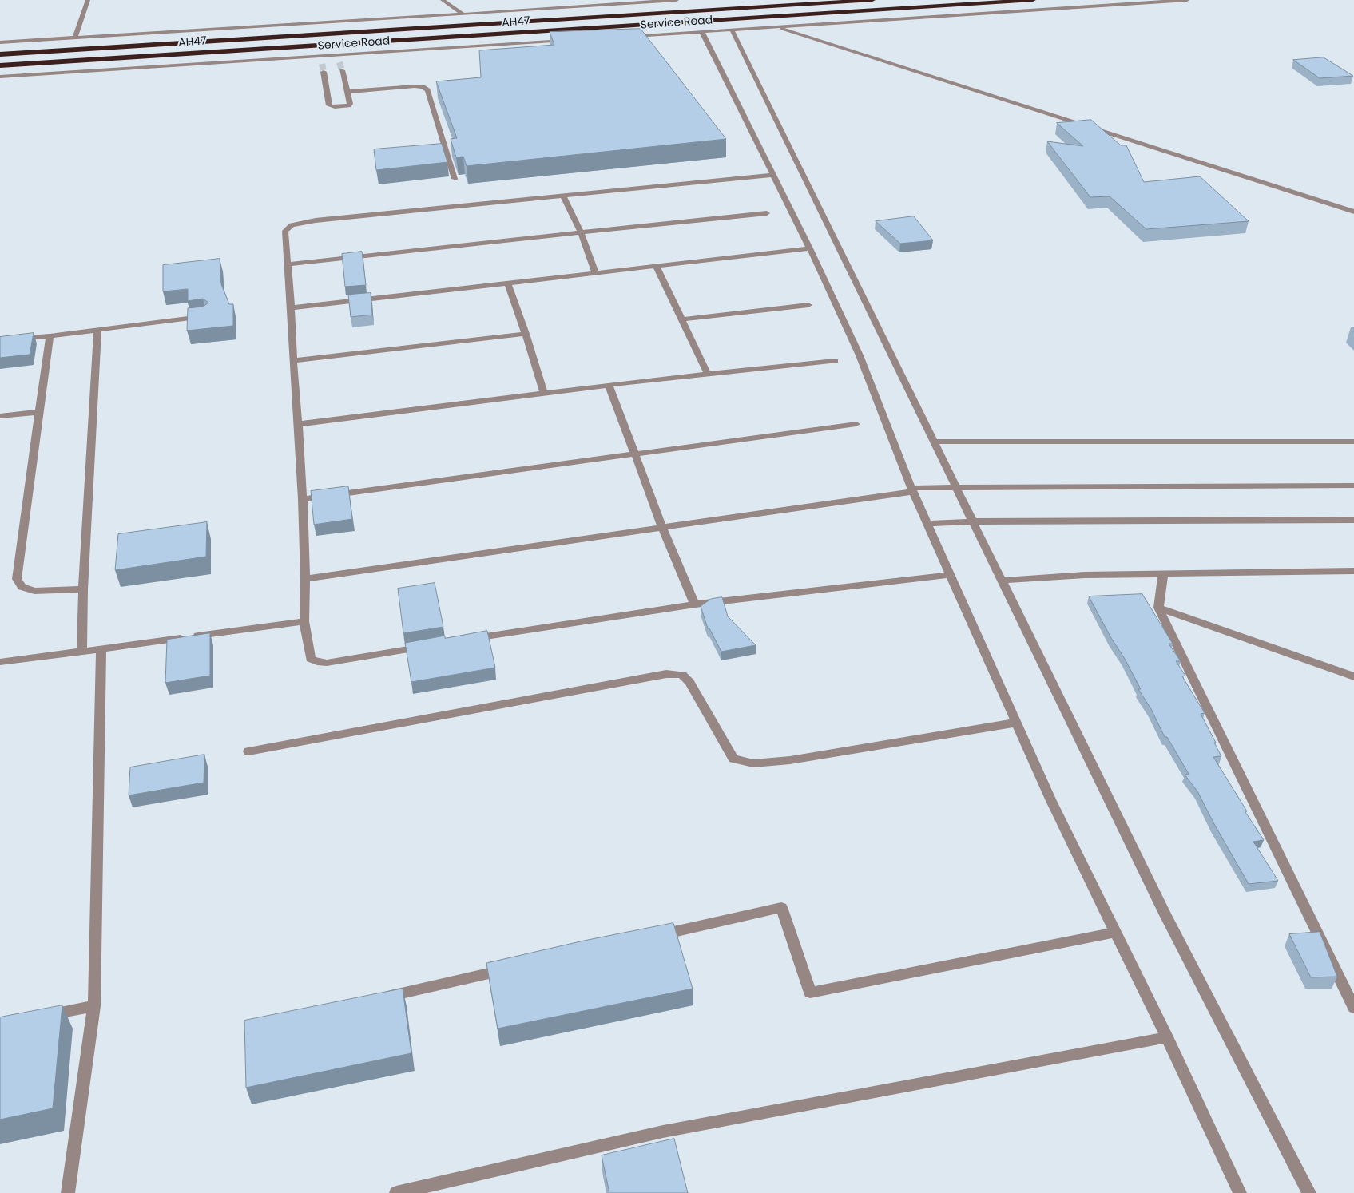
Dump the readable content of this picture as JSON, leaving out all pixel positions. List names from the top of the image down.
{
  "streets": {
    "highway": ["AH47"],
    "street": ["Service Road"]
  }
}
